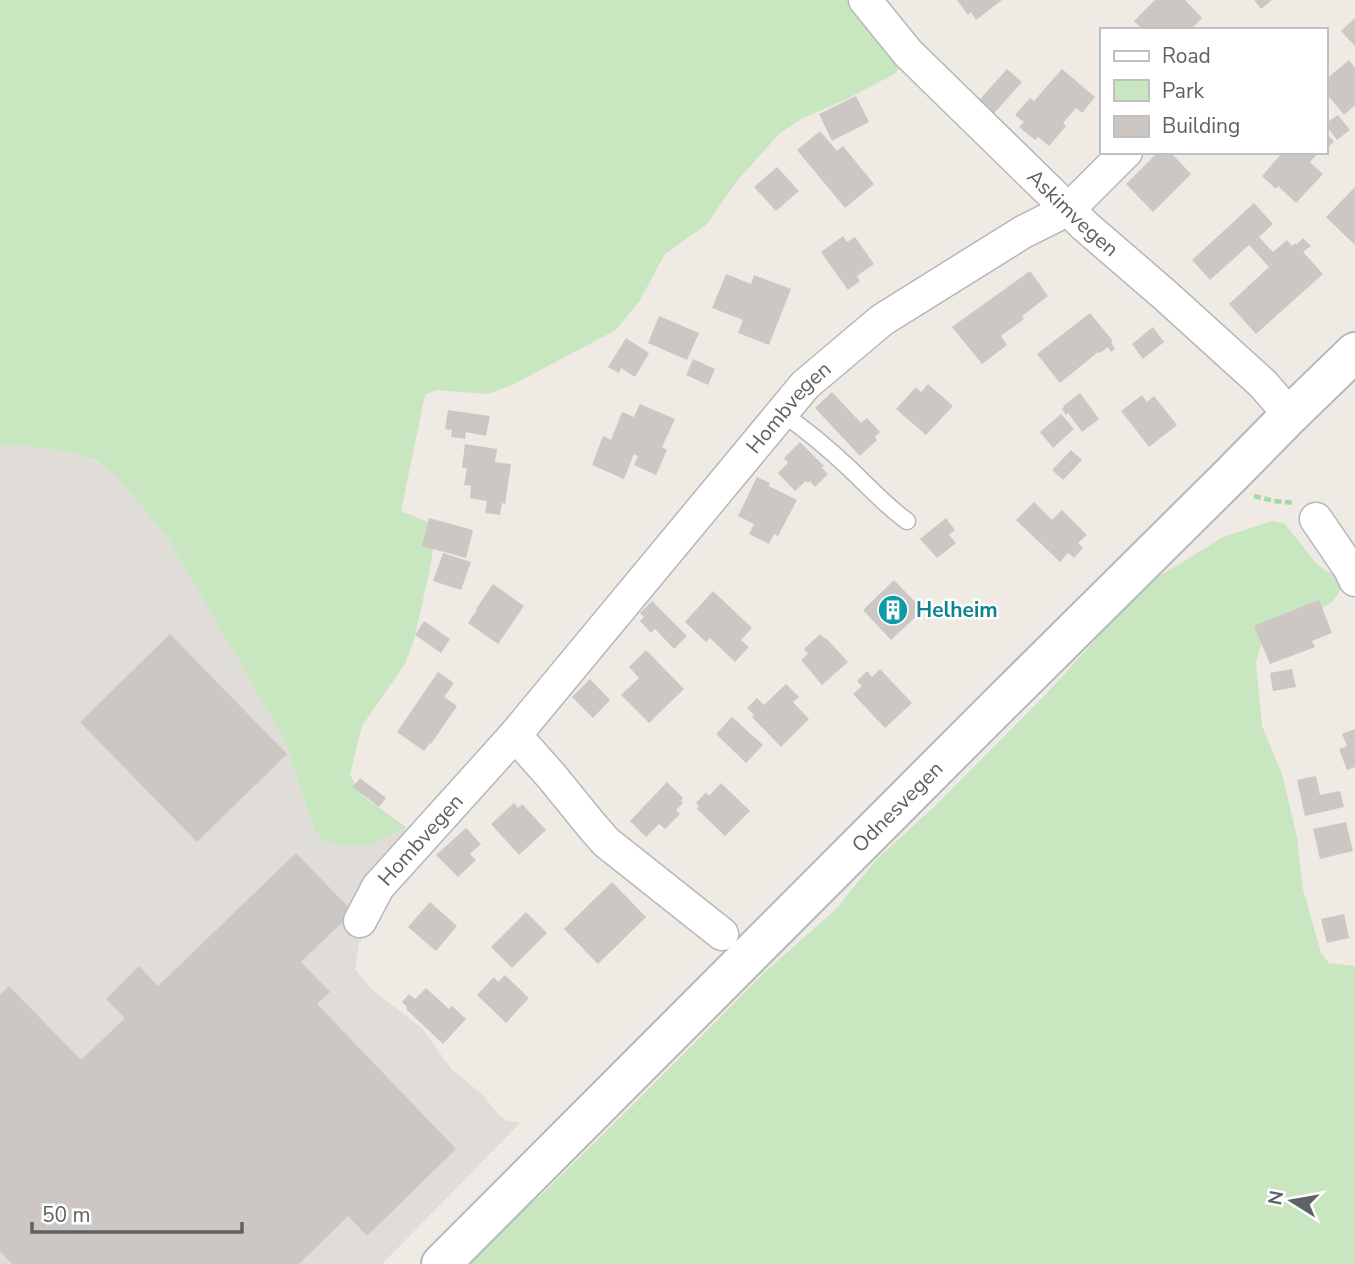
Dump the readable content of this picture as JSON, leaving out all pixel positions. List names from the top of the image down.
{
  "streets": {
    "main road": ["Odnesvegen"],
    "street": ["Askimvegen", "Hombvegen"]
  },
  "crossings": [
    ["Askimvegen", "Hombvegen"],
    ["Askimvegen", "Odnesvegen"]
  ],
  "places": {
    "building": ["Helheim"]
  },
  "legend": ["Road", "Park", "Building"],
  "scale_bar": "50 m",
  "north": "left"
}
